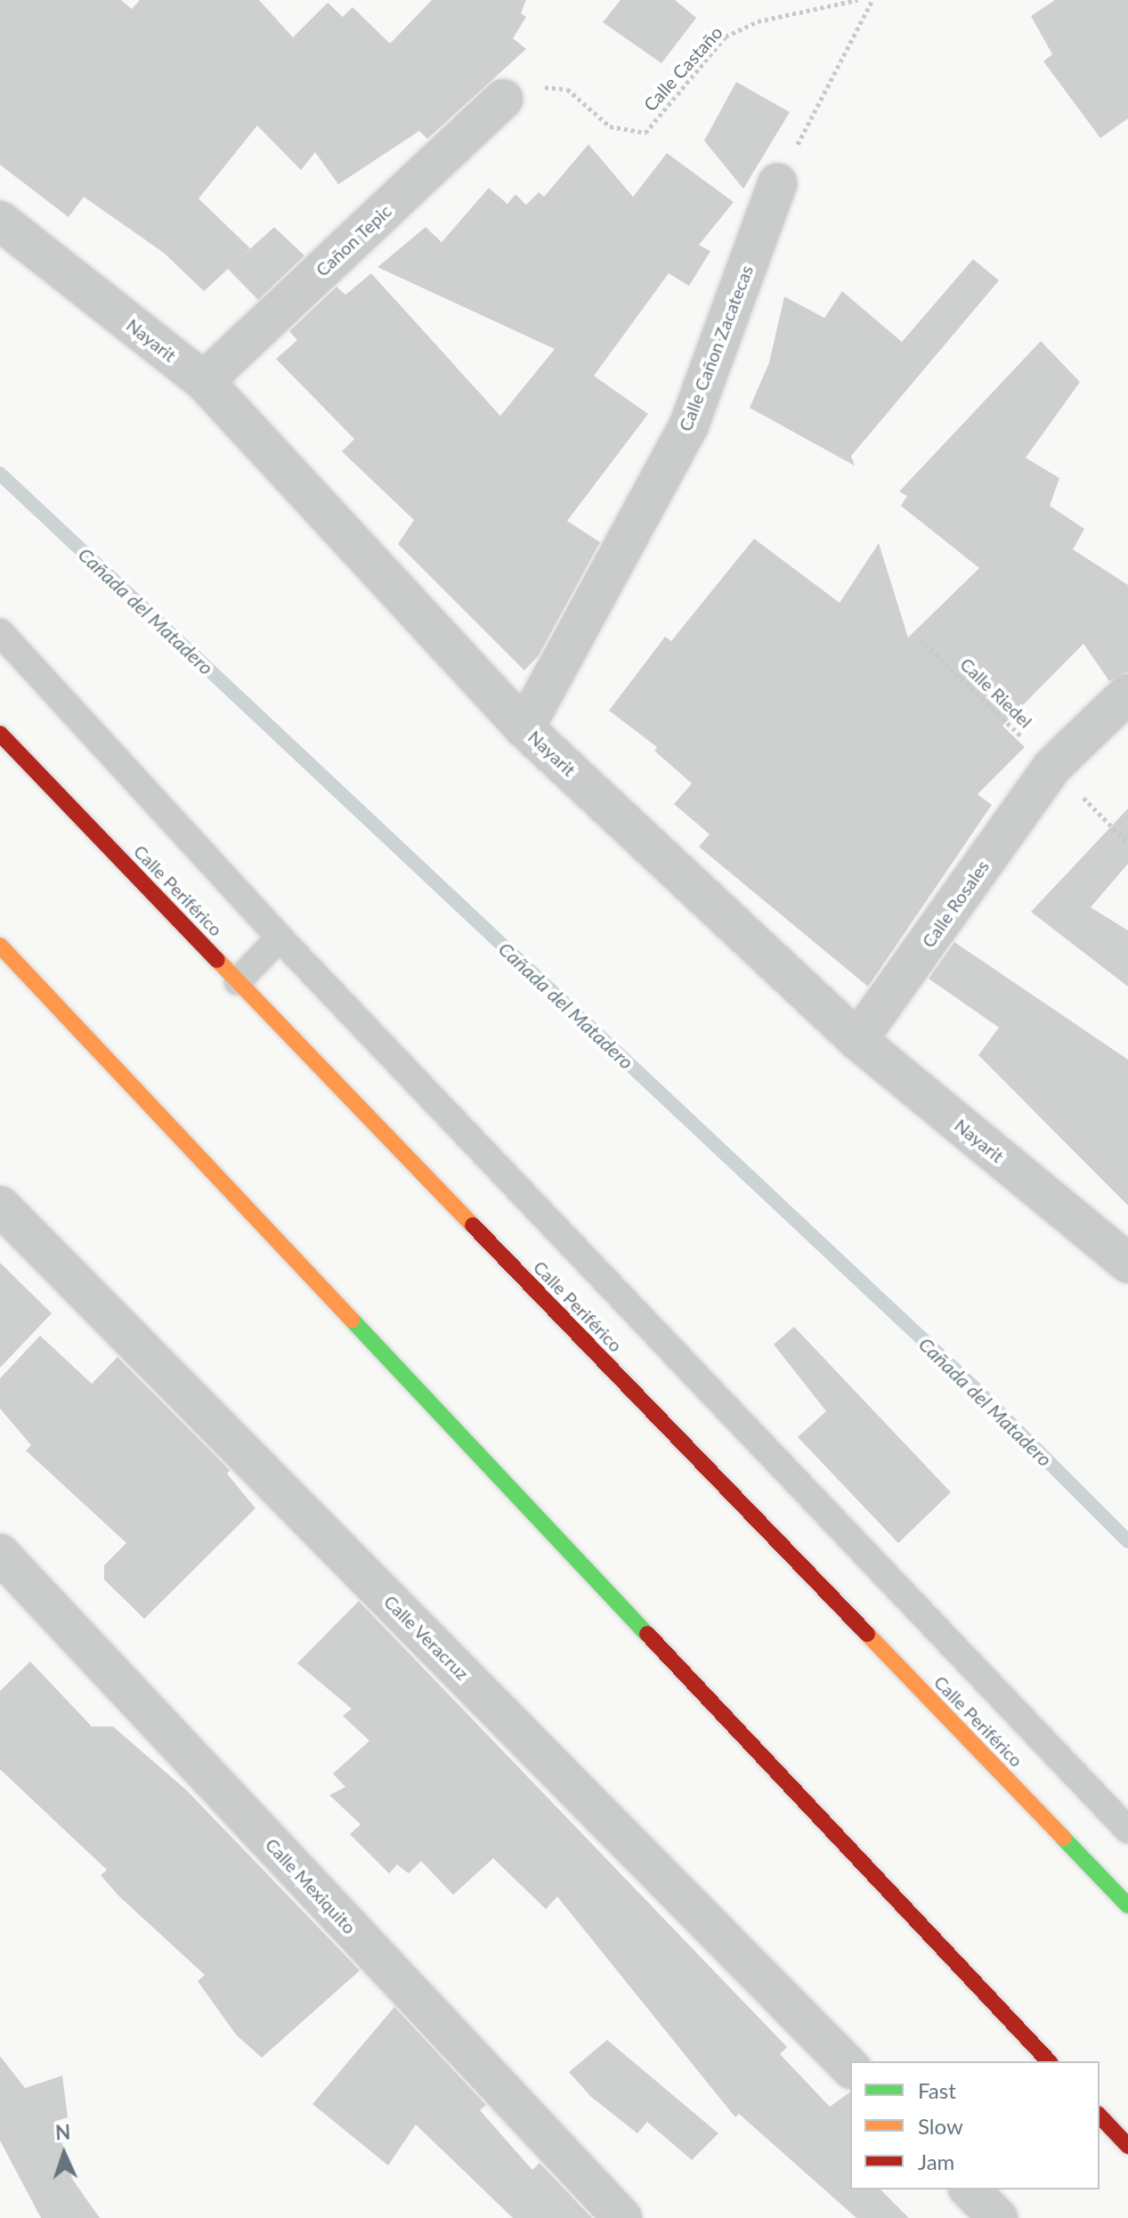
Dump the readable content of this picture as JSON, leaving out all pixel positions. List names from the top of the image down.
{
  "streets": {
    "highway": ["Calle Periférico"],
    "street": [
      "Cañon Tepic",
      "Nayarit",
      "Calle Cañon Zacatecas",
      "Calle Rosales",
      "Calle Veracruz",
      "Calle Mexiquito"
    ],
    "path": ["Calle Castaño", "Calle Riedel"]
  },
  "crossings": [
    ["Calle Castaño", "Cañon Tepic"],
    ["Cañon Tepic", "Nayarit"],
    ["Nayarit", "Calle Cañon Zacatecas"],
    ["Nayarit", "Calle Rosales"],
    ["Calle Riedel", "Calle Rosales"]
  ],
  "water": ["Cañada del Matadero"],
  "legend": ["Fast", "Slow", "Jam"],
  "north": "top"
}
